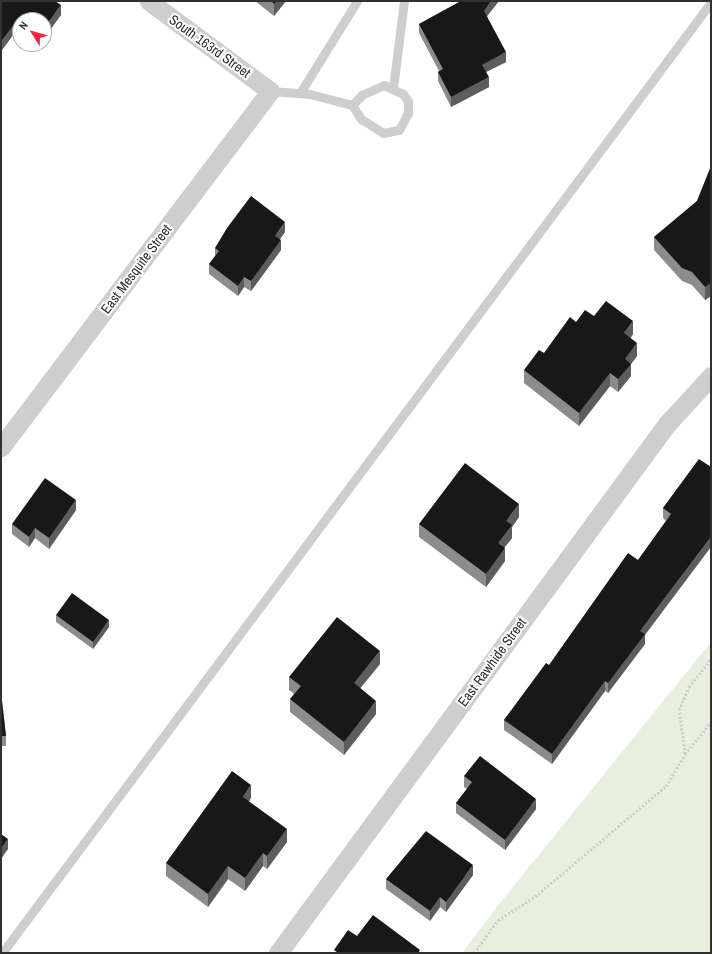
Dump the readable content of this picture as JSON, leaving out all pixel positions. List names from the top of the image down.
{
  "streets": {
    "street": ["South 163rd Street", "East Mesquite Street", "East Rawhide Street"]
  },
  "crossings": [
    ["South 163rd Street", "East Mesquite Street"]
  ],
  "north": "top left"
}
